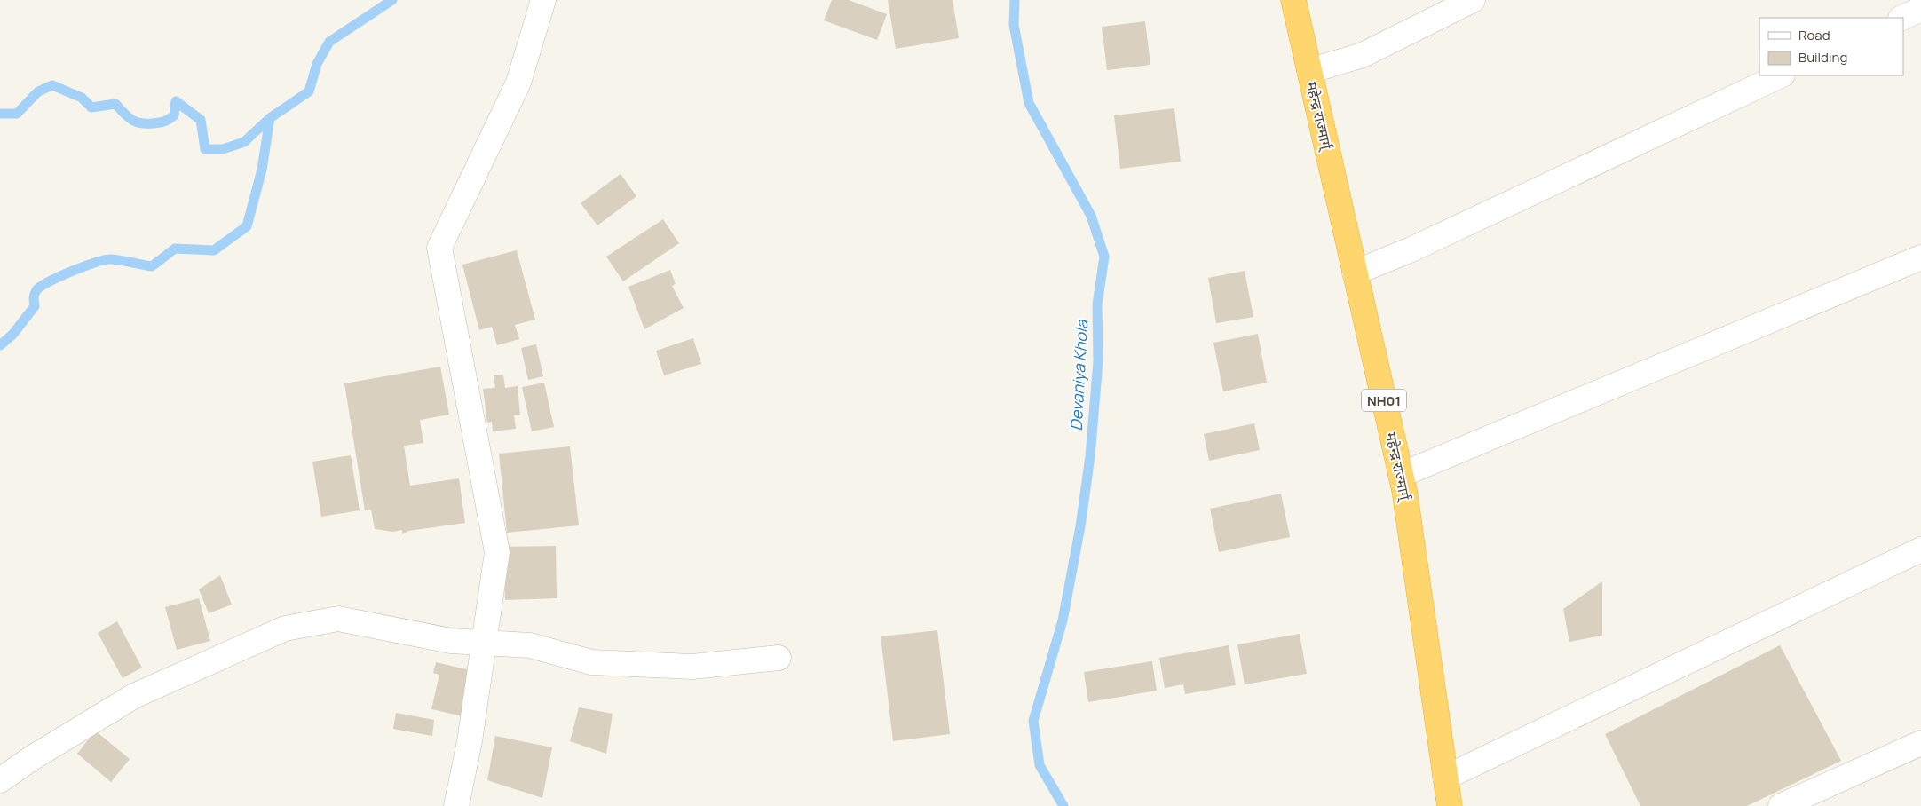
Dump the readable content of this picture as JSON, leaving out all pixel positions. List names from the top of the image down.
{
  "streets": {
    "highway": ["महेन्द्र राज्मार्ग्", "NH01"]
  },
  "water": ["Devaniya Khola"],
  "legend": ["Road", "Building"]
}
